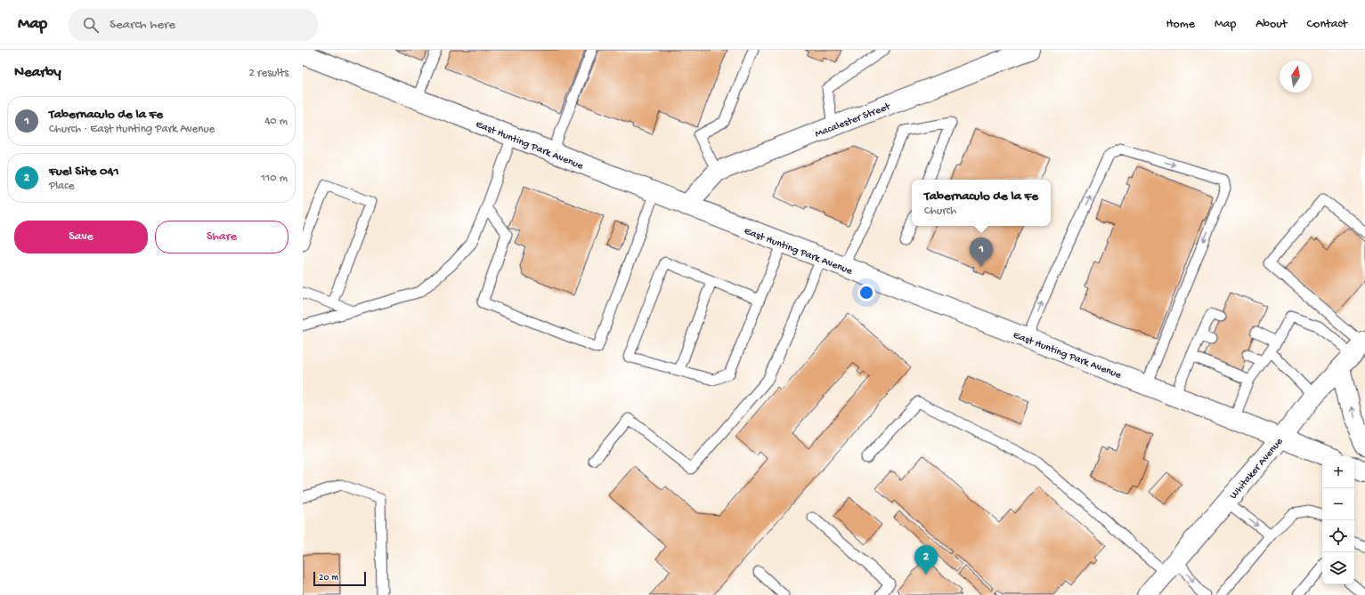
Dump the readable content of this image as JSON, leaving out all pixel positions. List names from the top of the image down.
{
  "streets": {
    "main road": ["Macalester Street", "East Hunting Park Avenue", "Whitaker Avenue"]
  },
  "crossings": [
    ["Macalester Street", "East Hunting Park Avenue"],
    ["East Hunting Park Avenue", "Whitaker Avenue"]
  ],
  "scale_bar": "20 m",
  "north": "top",
  "page": {
    "header": "Map",
    "search": "Search here",
    "nav": [
      "Home",
      "Map",
      "About",
      "Contact"
    ],
    "heading": ["Nearby", "2 results"],
    "list": [
      {
        "mark": "1",
        "name": "Tabernaculo de la Fe",
        "note": "Church · East Hunting Park Avenue",
        "value": "40 m"
      },
      {
        "mark": "2",
        "name": "Fuel Site 041",
        "note": "Place",
        "value": "110 m"
      }
    ],
    "popup": ["Tabernaculo de la Fe", "Church"],
    "buttons": ["Save", "Share"],
    "pins": ["1", "2"],
    "map_buttons": ["+", "−"],
    "scale": "20 m"
  }
}
